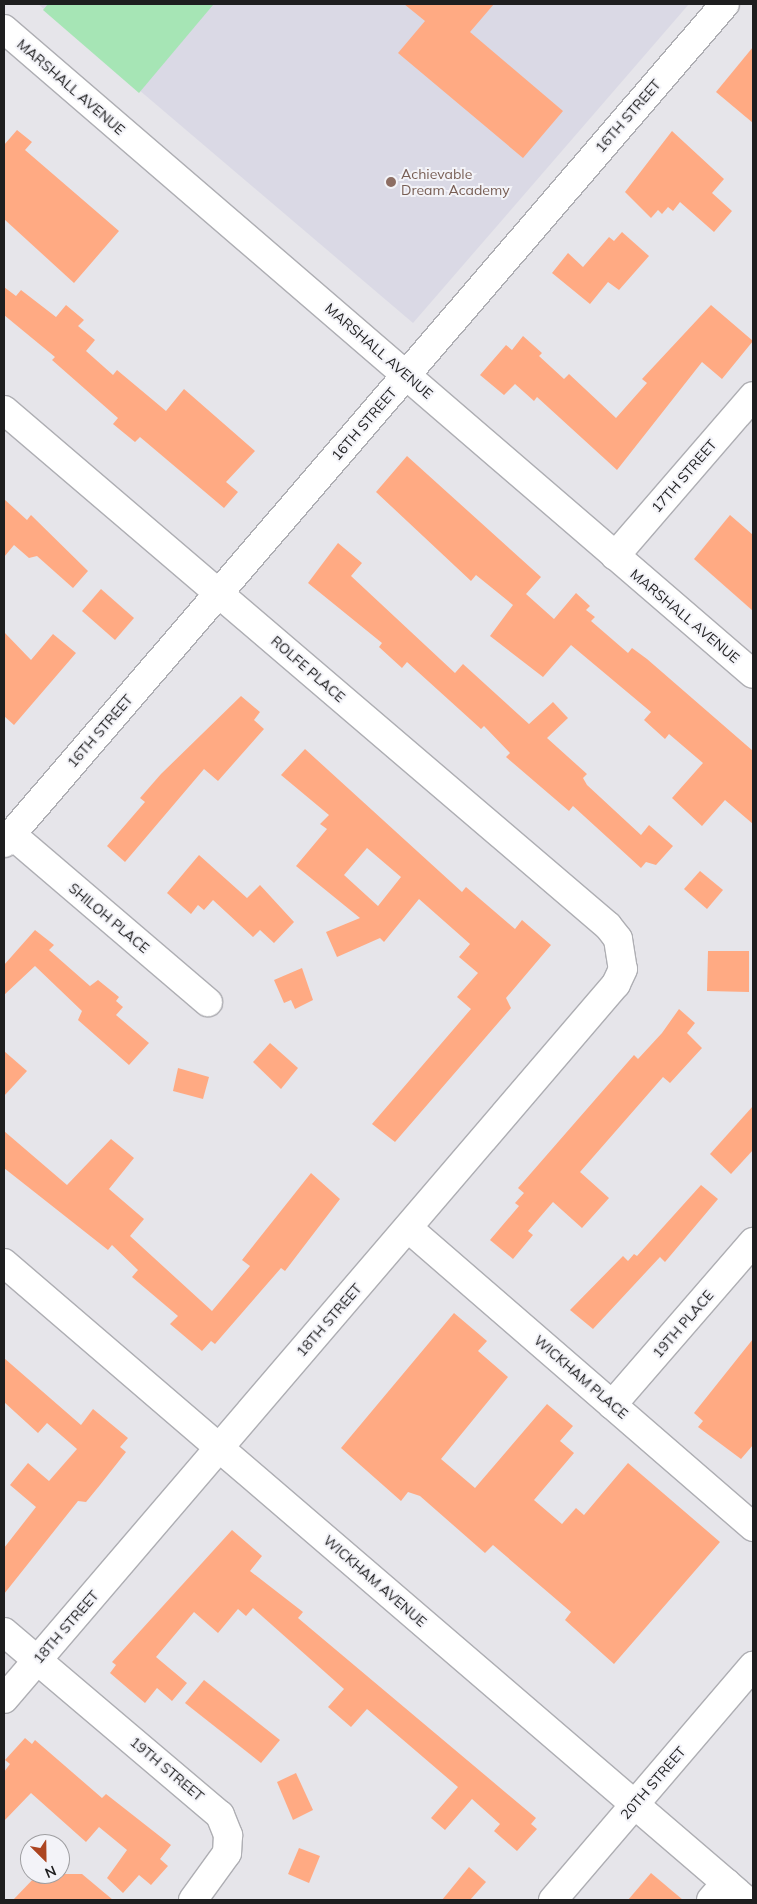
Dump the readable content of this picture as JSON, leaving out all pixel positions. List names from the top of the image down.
{
  "streets": {
    "street": [
      "MARSHALL AVENUE",
      "16TH STREET",
      "17TH STREET",
      "ROLFE PLACE",
      "SHILOH PLACE",
      "18TH STREET",
      "19TH PLACE",
      "WICKHAM PLACE",
      "WICKHAM AVENUE",
      "19TH STREET",
      "20TH STREET"
    ]
  },
  "crossings": [
    ["MARSHALL AVENUE", "16TH STREET"],
    ["MARSHALL AVENUE", "17TH STREET"],
    ["16TH STREET", "ROLFE PLACE"],
    ["16TH STREET", "SHILOH PLACE"],
    ["ROLFE PLACE", "18TH STREET"],
    ["18TH STREET", "WICKHAM PLACE"],
    ["18TH STREET", "WICKHAM AVENUE"],
    ["18TH STREET", "19TH STREET"],
    ["19TH PLACE", "WICKHAM PLACE"],
    ["WICKHAM AVENUE", "20TH STREET"]
  ],
  "places": ["Achievable Dream Academy"],
  "north": "bottom right"
}
